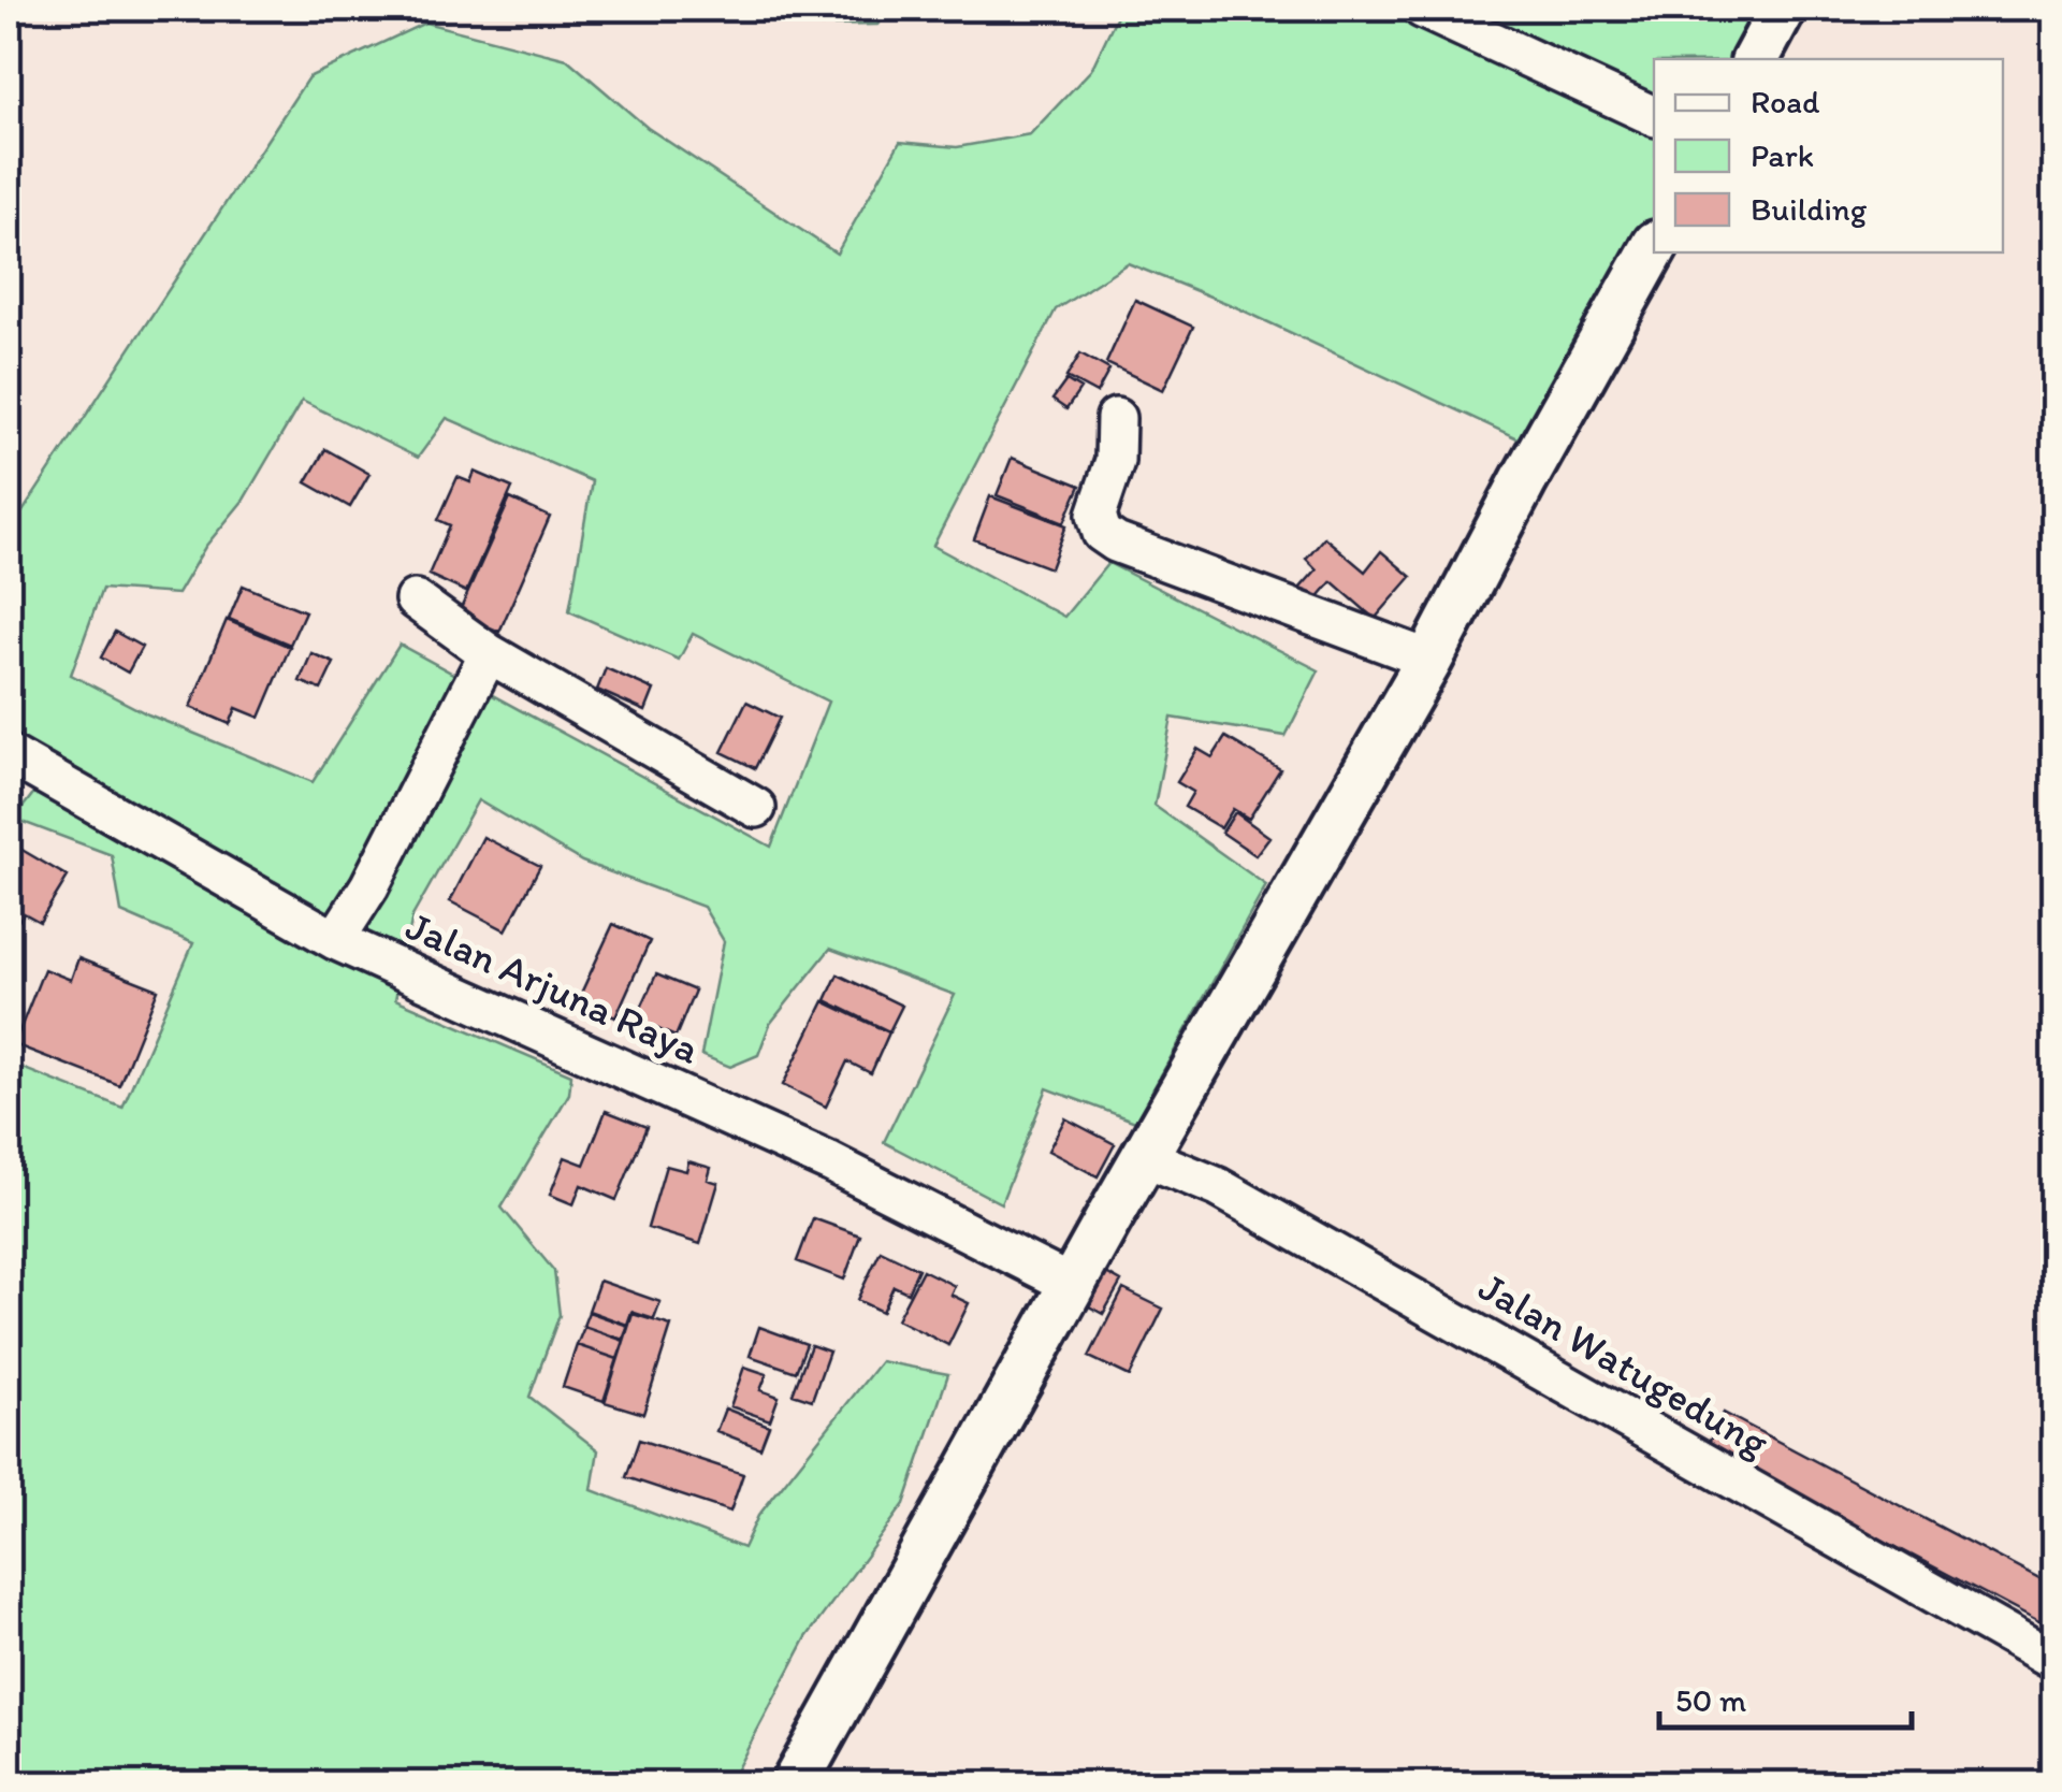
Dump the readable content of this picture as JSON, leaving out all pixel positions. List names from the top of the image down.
{
  "streets": {
    "street": ["Jalan Arjuna Raya", "Jalan Watugedung"]
  },
  "legend": ["Road", "Park", "Building"],
  "scale_bar": "50 m"
}
